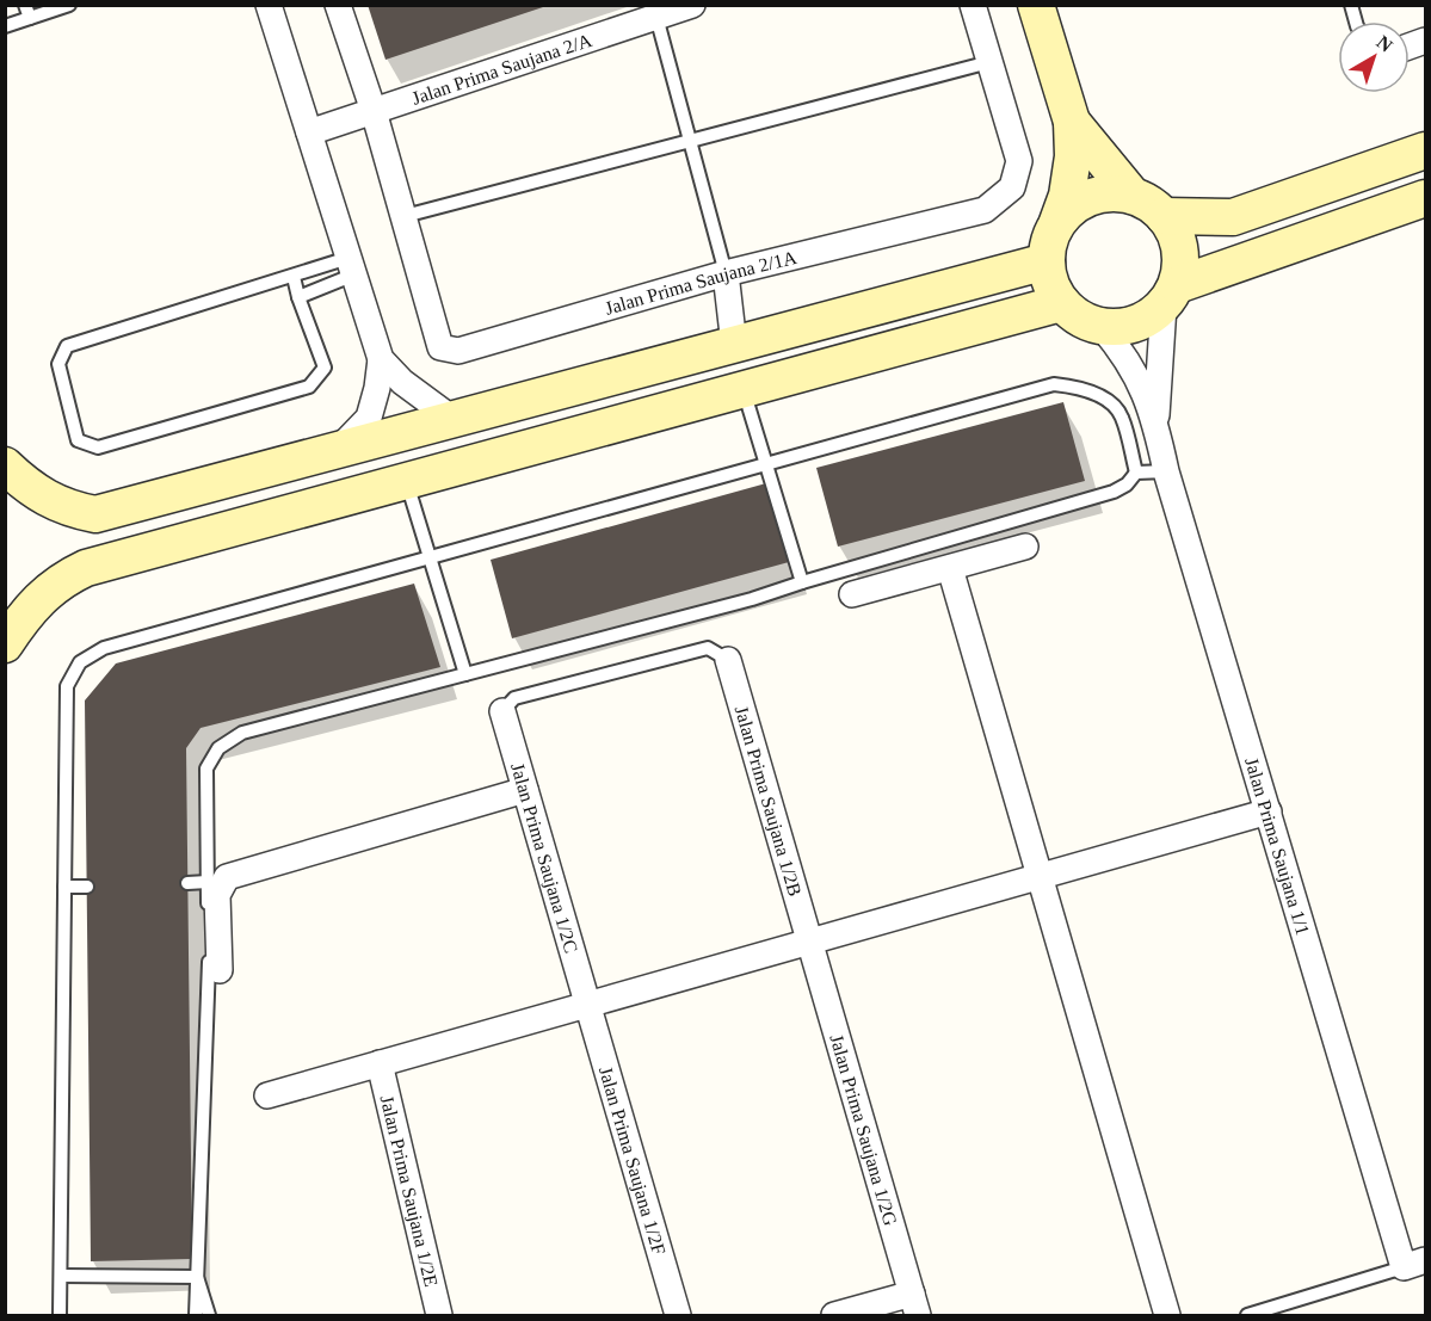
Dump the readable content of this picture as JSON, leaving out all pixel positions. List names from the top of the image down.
{
  "streets": {
    "street": [
      "Jalan Prima Saujana 2/A",
      "Jalan Prima Saujana 2/1A",
      "Jalan Prima Saujana 1/2B",
      "Jalan Prima Saujana 1/1",
      "Jalan Prima Saujana 1/2C",
      "Jalan Prima Saujana 1/2G",
      "Jalan Prima Saujana 1/2F",
      "Jalan Prima Saujana 1/2E"
    ]
  },
  "crossings": [
    ["Jalan Prima Saujana 2/A", "Jalan Prima Saujana 2/1A"],
    ["Jalan Prima Saujana 1/2B", "Jalan Prima Saujana 1/2G"],
    ["Jalan Prima Saujana 1/2C", "Jalan Prima Saujana 1/2F"]
  ],
  "north": "top right"
}
